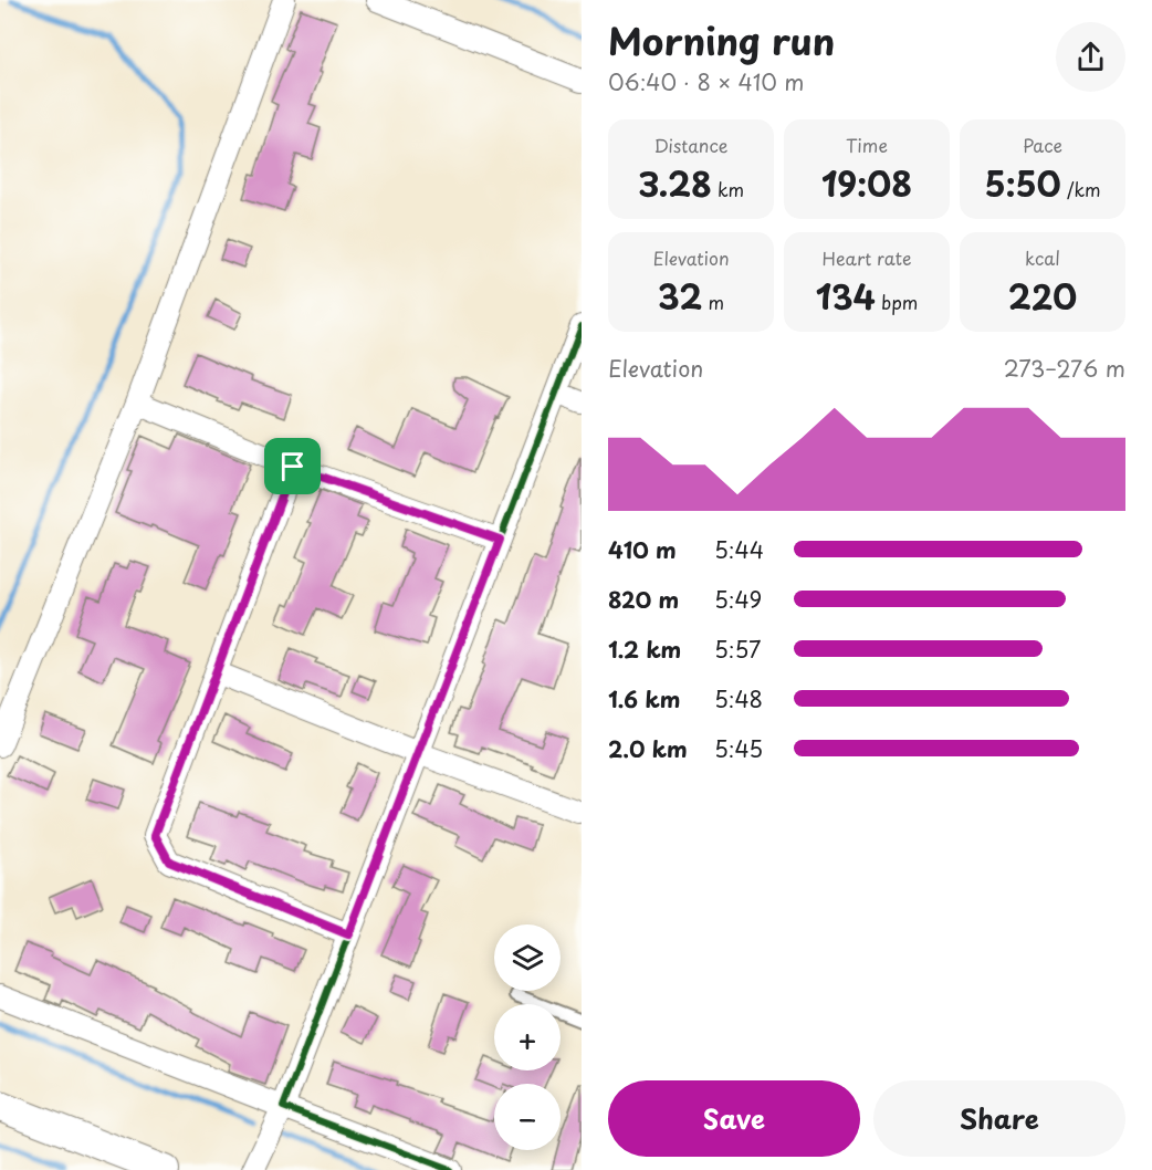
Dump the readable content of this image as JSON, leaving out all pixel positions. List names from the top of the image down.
{
  "page": {
    "heading": ["Morning run", "06:40 · 8 × 410 m"],
    "stats": [
      ["Distance", "3.28 km"],
      ["Time", "19:08"],
      ["Pace", "5:50 /km"],
      ["Elevation", "32 m"],
      ["Heart rate", "134 bpm"],
      ["kcal", "220"]
    ],
    "chart": ["Elevation", "273–276 m"],
    "list": [
      {
        "name": "410 m",
        "note": "5:44"
      },
      {
        "name": "820 m",
        "note": "5:49"
      },
      {
        "name": "1.2 km",
        "note": "5:57"
      },
      {
        "name": "1.6 km",
        "note": "5:48"
      },
      {
        "name": "2.0 km",
        "note": "5:45"
      }
    ],
    "map_buttons": ["+", "−"],
    "buttons": ["Save", "Share"]
  }
}
